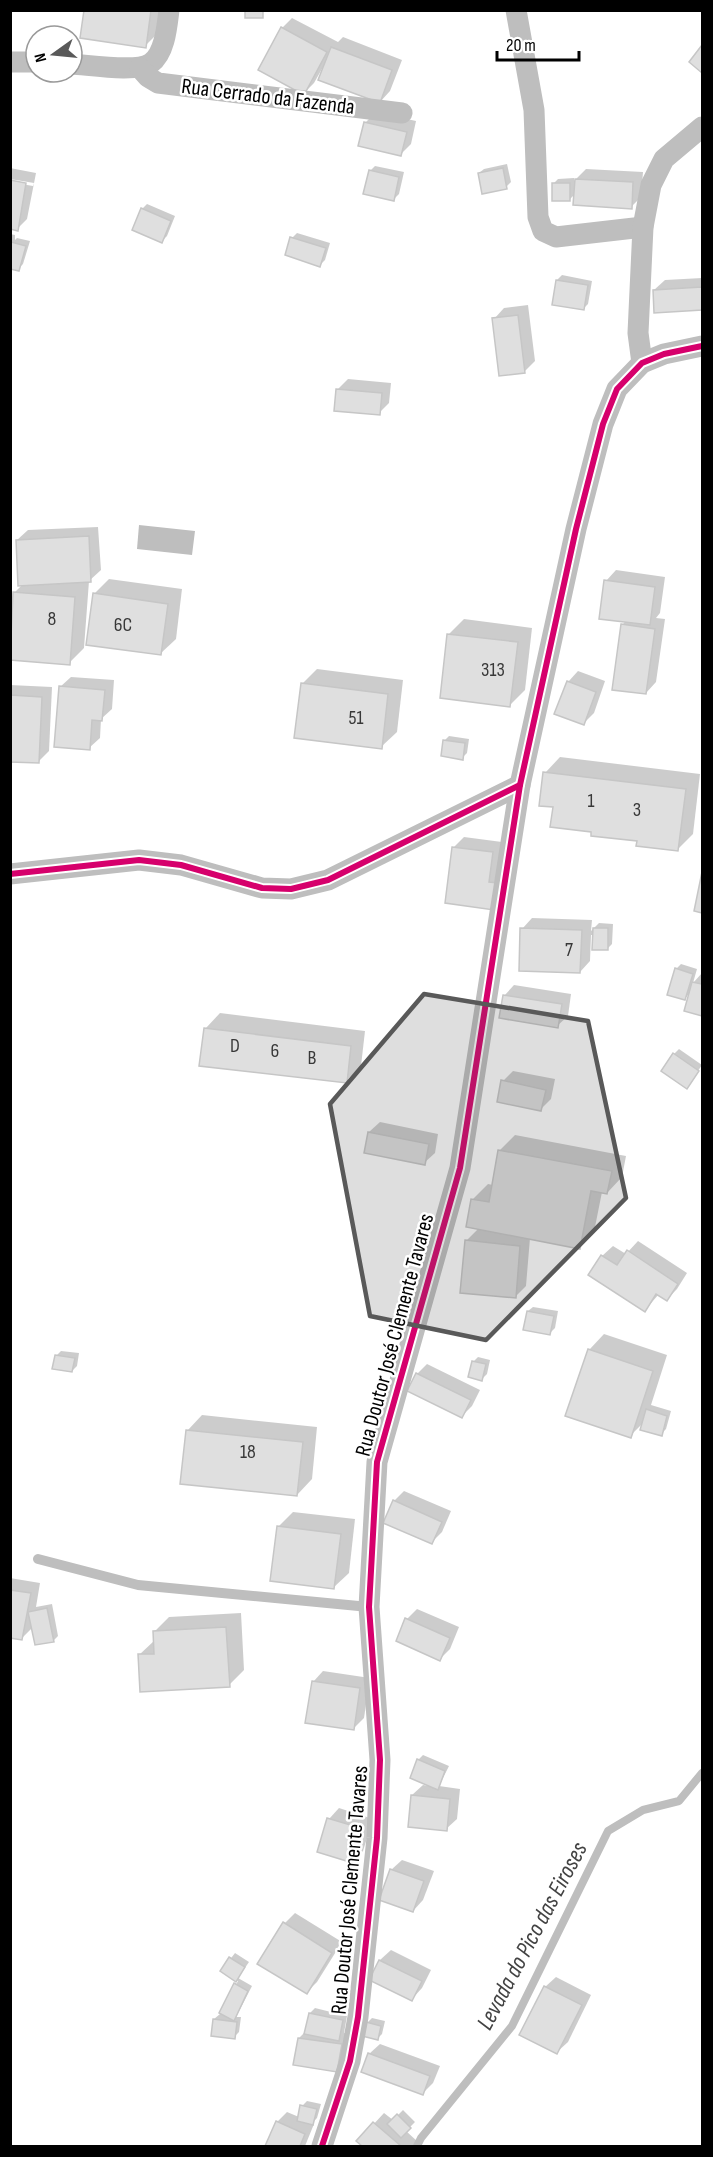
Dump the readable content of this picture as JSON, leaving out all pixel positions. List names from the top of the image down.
{
  "streets": {
    "street": ["Rua Cerrado da Fazenda", "Rua Doutor José Clemente Tavares"]
  },
  "water": ["Levada do Pico das Eiroses"],
  "house_numbers": [
    "8",
    "6C",
    "313",
    "51",
    "1",
    "3",
    "7",
    "D",
    "6",
    "B",
    "18"
  ],
  "scale_bar": "20 m",
  "north": "left"
}
